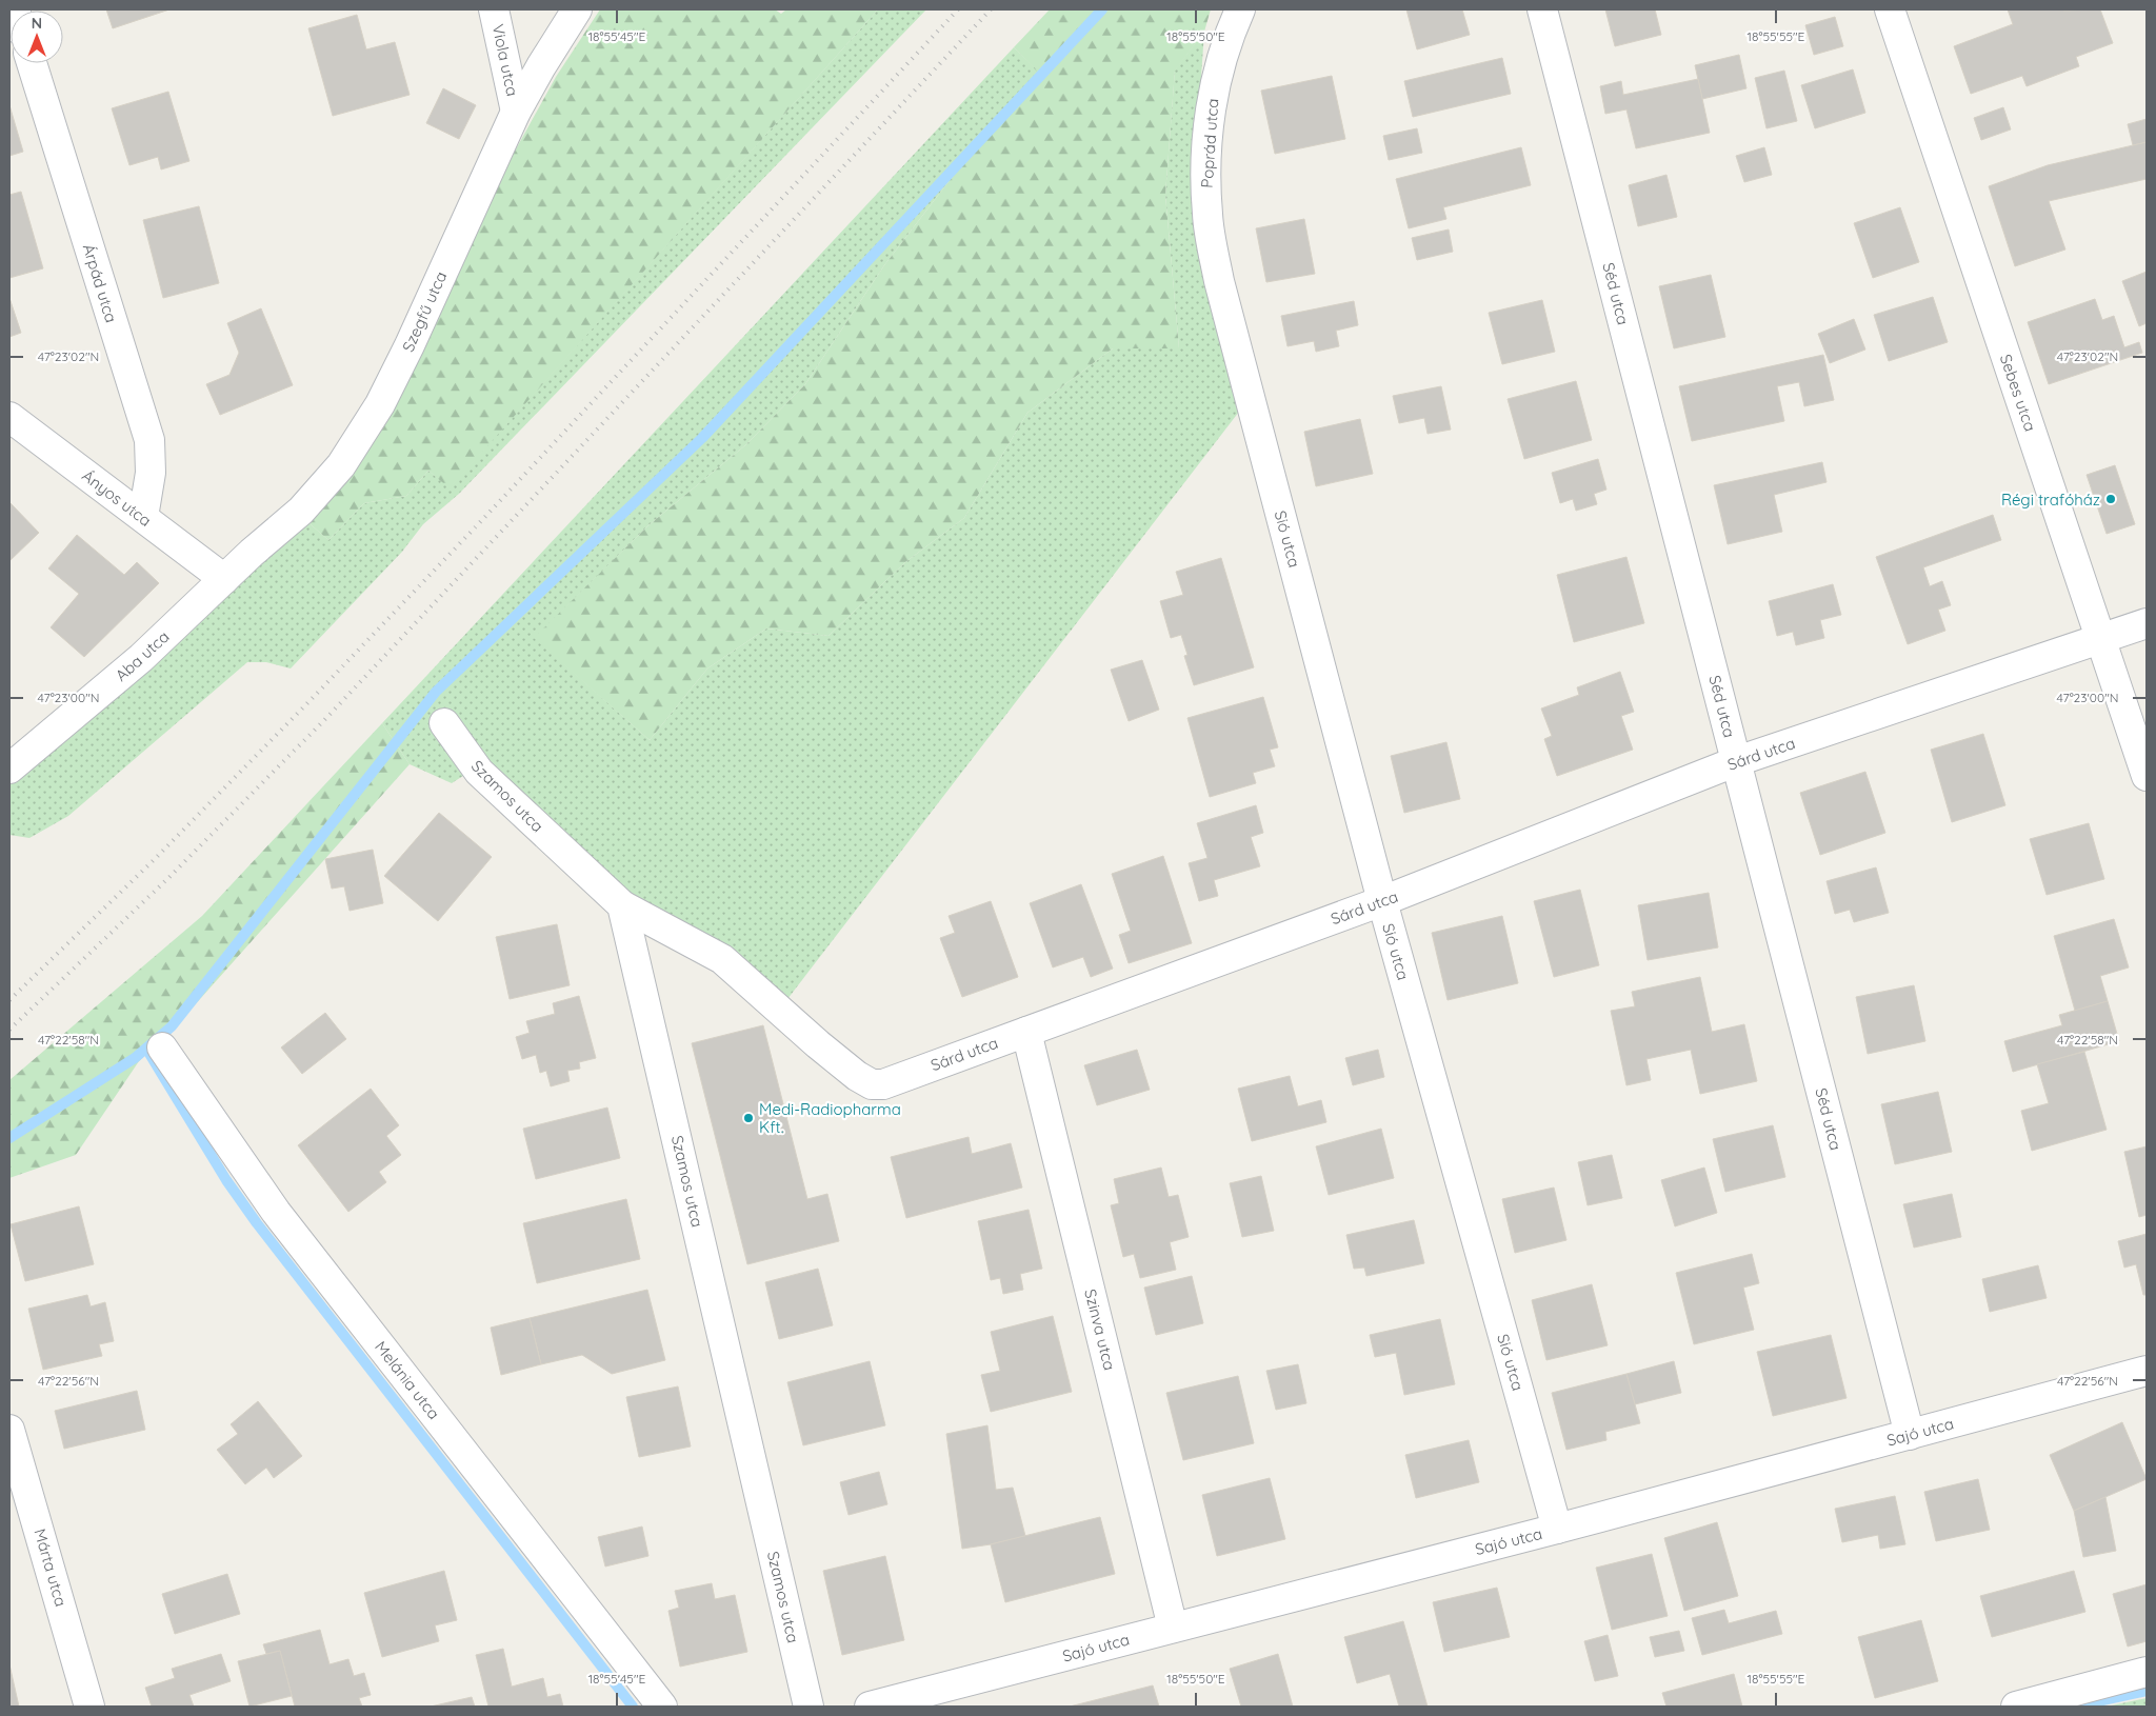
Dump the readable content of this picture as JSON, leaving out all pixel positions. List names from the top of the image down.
{
  "streets": {
    "street": [
      "Viola utca",
      "Poprád utca",
      "Árpád utca",
      "Séd utca",
      "Szegfű utca",
      "Sebes utca",
      "Ányos utca",
      "Sió utca",
      "Aba utca",
      "Sárd utca",
      "Szamos utca",
      "Szinva utca",
      "Melánia utca",
      "Sajó utca",
      "Márta utca"
    ]
  },
  "crossings": [
    ["Viola utca", "Szegfű utca"],
    ["Poprád utca", "Sió utca"],
    ["Árpád utca", "Ányos utca"],
    ["Séd utca", "Sárd utca"],
    ["Séd utca", "Sajó utca"],
    ["Szegfű utca", "Ányos utca"],
    ["Szegfű utca", "Aba utca"],
    ["Sebes utca", "Sárd utca"],
    ["Ányos utca", "Aba utca"],
    ["Sió utca", "Sárd utca"],
    ["Sió utca", "Sajó utca"],
    ["Sárd utca", "Szamos utca"],
    ["Sárd utca", "Szinva utca"],
    ["Szinva utca", "Sajó utca"]
  ],
  "places": ["Régi trafóház", "Medi-Radiopharma Kft."],
  "north": "top",
  "coordinates": [
    "18°55'45\"E",
    "18°55'50\"E",
    "18°55'55\"E",
    "47°23'02\"N",
    "47°23'00\"N",
    "47°22'58\"N",
    "47°22'56\"N"
  ]
}
